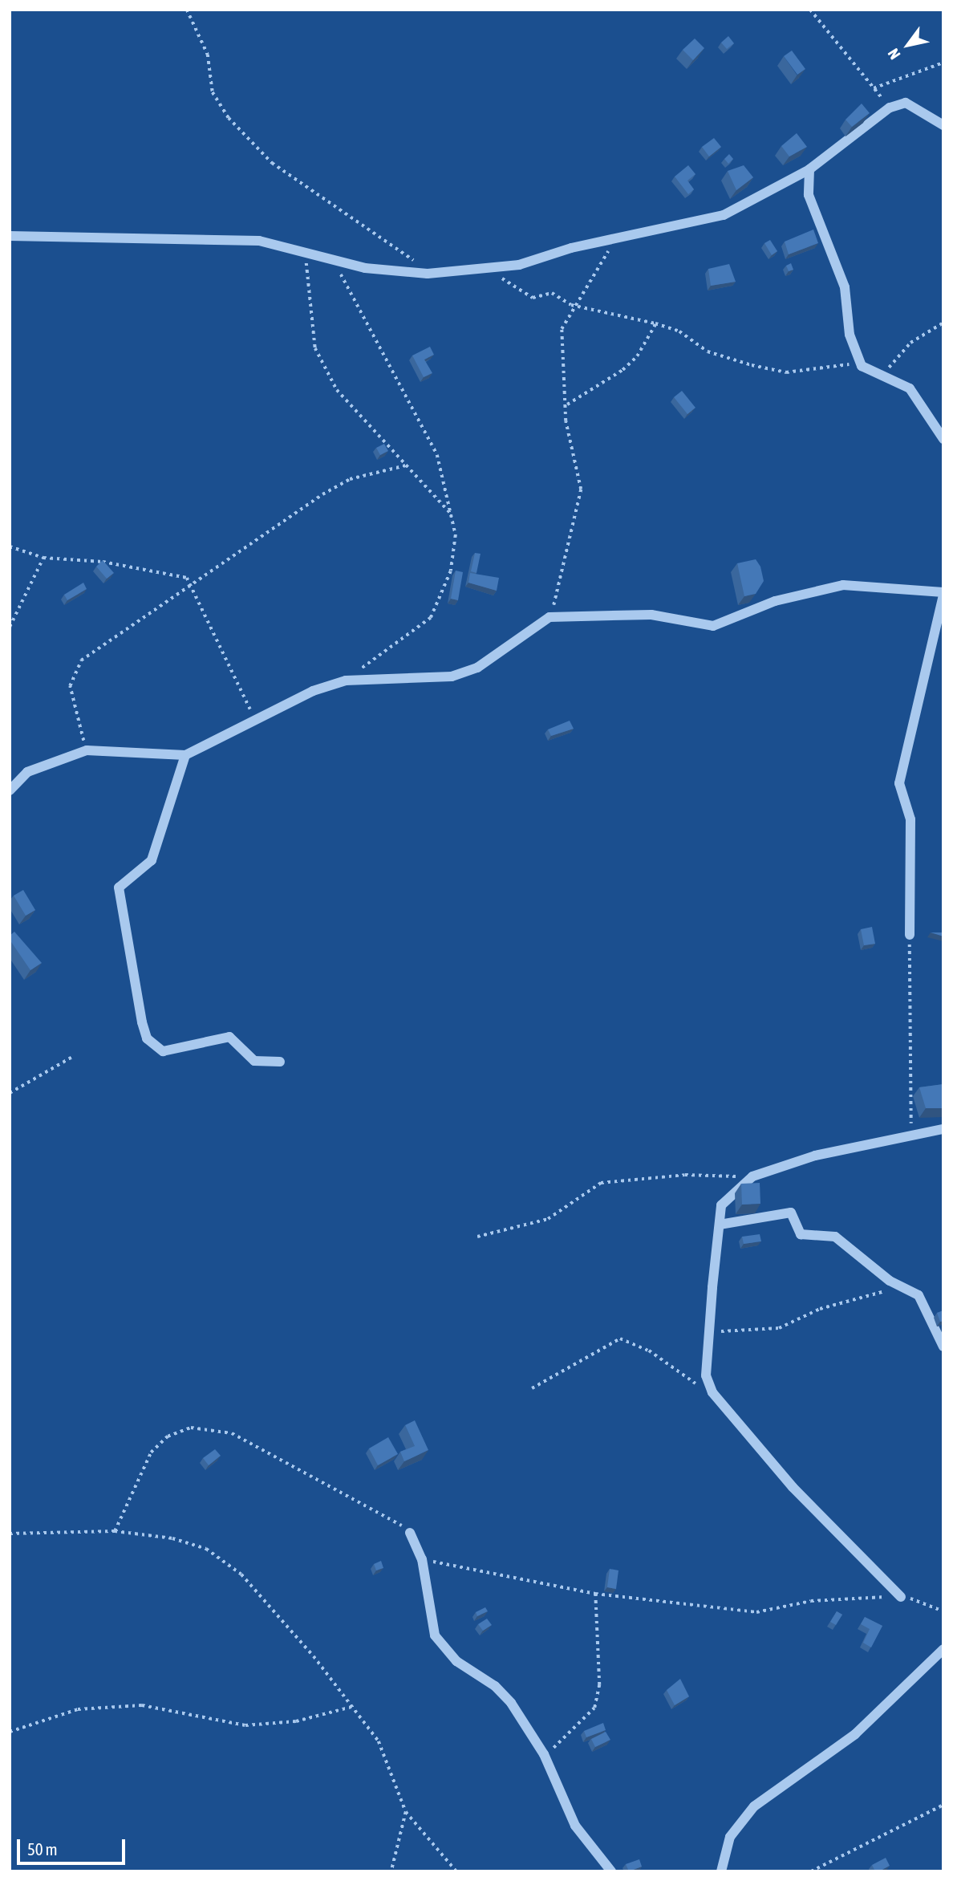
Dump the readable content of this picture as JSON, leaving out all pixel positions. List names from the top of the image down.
{
  "scale_bar": "50 m",
  "north": "bottom left"
}
